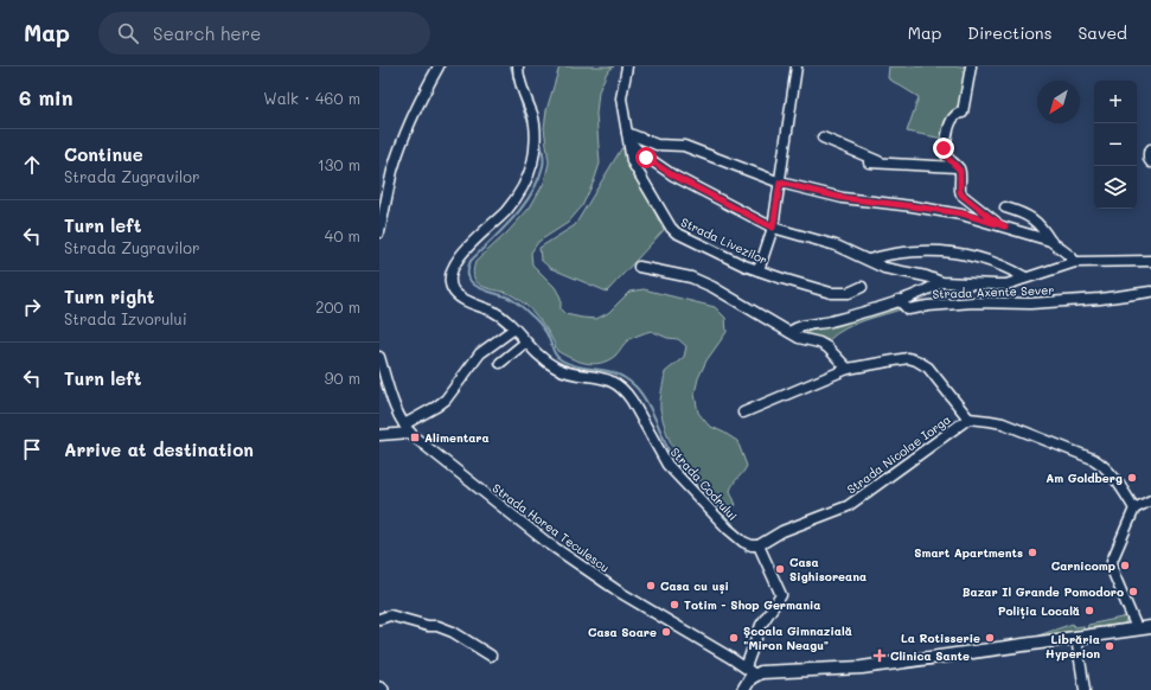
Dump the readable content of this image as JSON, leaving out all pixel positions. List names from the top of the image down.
{
  "streets": {
    "street": [
      "Strada Livezilor",
      "Strada Axente Sever",
      "Strada Nicolae Iorga",
      "Strada Codrului",
      "Strada Horea Teculescu"
    ]
  },
  "crossings": [
    ["Strada Nicolae Iorga", "Strada Codrului"]
  ],
  "places": {
    "transit": ["Alimentara"],
    "other": [
      "Am Goldberg",
      "Smart Apartments",
      "Carnicomp",
      "Casa Sighisoreana",
      "Casa cu uși",
      "Bazar Il Grande Pomodoro",
      "Totim - Shop Germania",
      "Poliția Locală",
      "Casa Soare",
      "Şcoala Gimnazială \"Miron Neagu\"",
      "La Rotisserie",
      "Librăria Hyperion"
    ],
    "health": ["Clinica Sante"]
  },
  "north": "bottom left",
  "page": {
    "header": "Map",
    "search": "Search here",
    "nav": ["Map", "Directions", "Saved"],
    "heading": ["6 min", "Walk · 460 m"],
    "map_buttons": ["+", "−"],
    "list": [
      ["Continue", "Strada Zugravilor", "130 m"],
      ["Turn left", "Strada Zugravilor", "40 m"],
      ["Turn right", "Strada Izvorului", "200 m"],
      ["Turn left", "90 m"],
      "Arrive at destination"
    ]
  }
}
